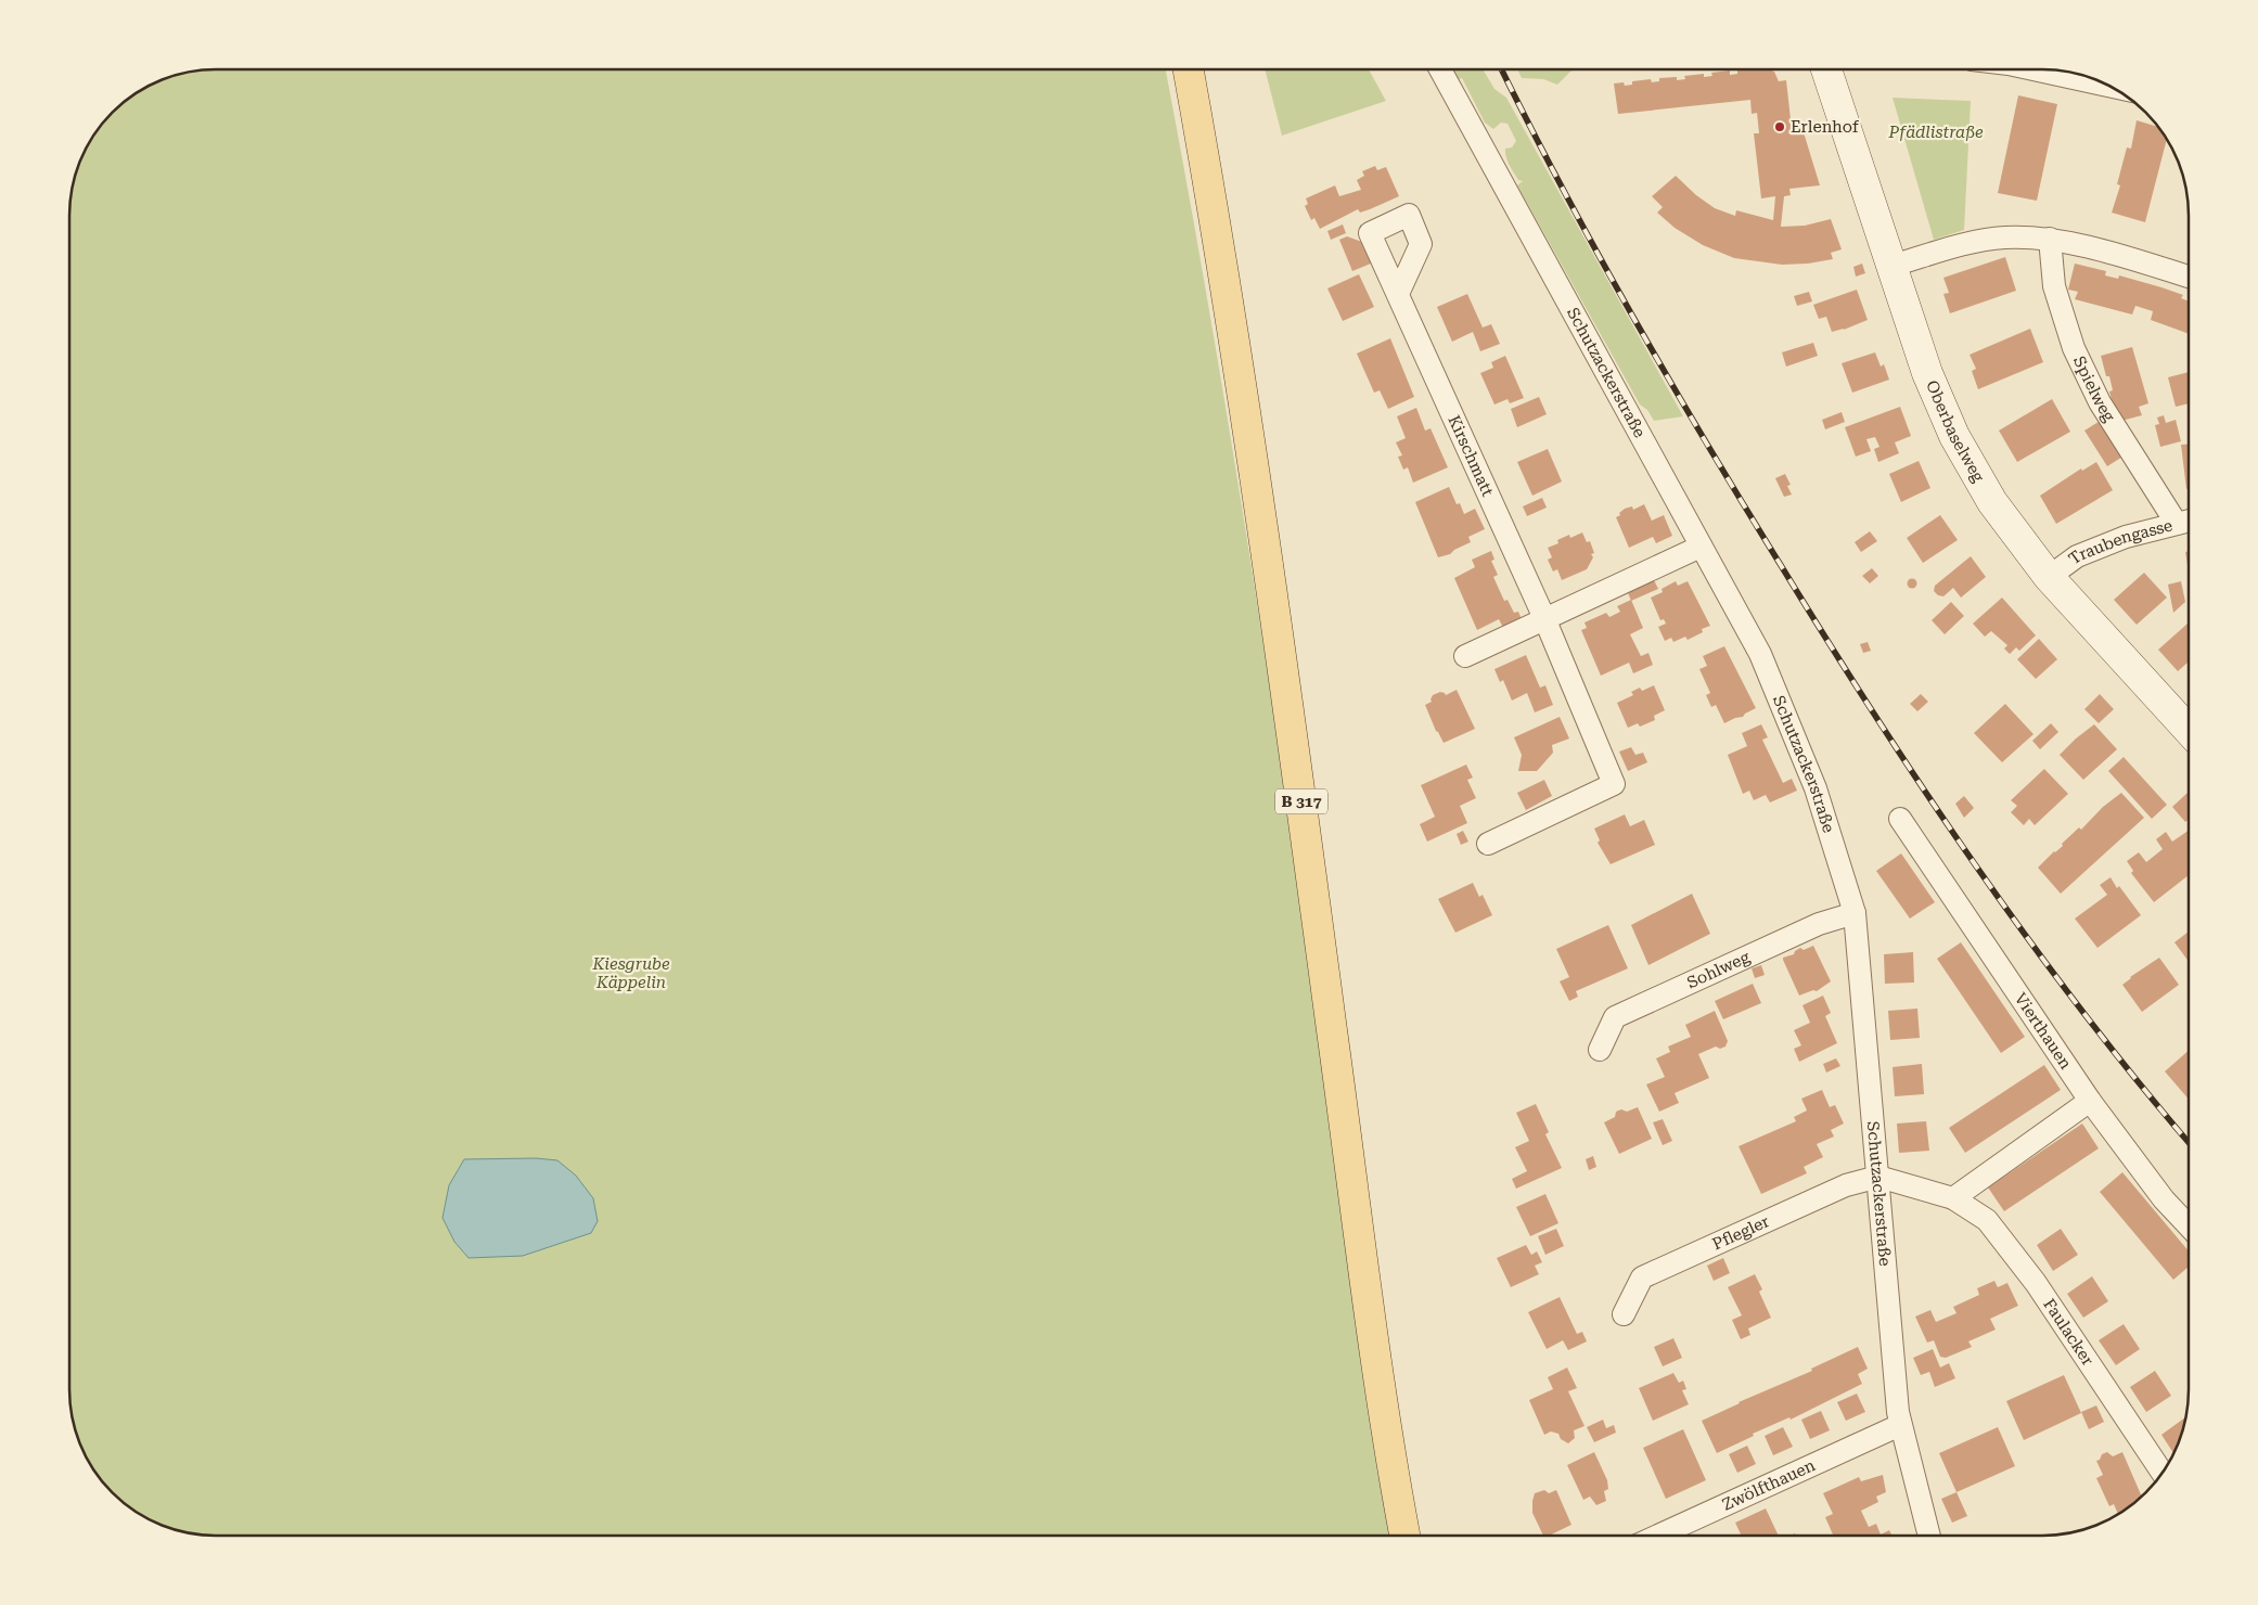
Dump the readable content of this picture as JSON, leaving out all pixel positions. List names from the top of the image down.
{
  "streets": {
    "main road": ["B 317"],
    "street": [
      "Schutzackerstraße",
      "Spielweg",
      "Oberbaselweg",
      "Kirschmatt",
      "Traubengasse",
      "Sohlweg",
      "Vierthauen",
      "Pflegler",
      "Faulacker",
      "Zwölfthauen"
    ]
  },
  "crossings": [
    ["Schutzackerstraße", "Sohlweg"],
    ["Schutzackerstraße", "Pflegler"],
    ["Schutzackerstraße", "Faulacker"],
    ["Schutzackerstraße", "Zwölfthauen"],
    ["Spielweg", "Traubengasse"],
    ["Oberbaselweg", "Traubengasse"],
    ["Pflegler", "Faulacker"]
  ],
  "parks": ["Pfädlistraße", "Kiesgrube Käppelin"],
  "places": ["Erlenhof"]
}
